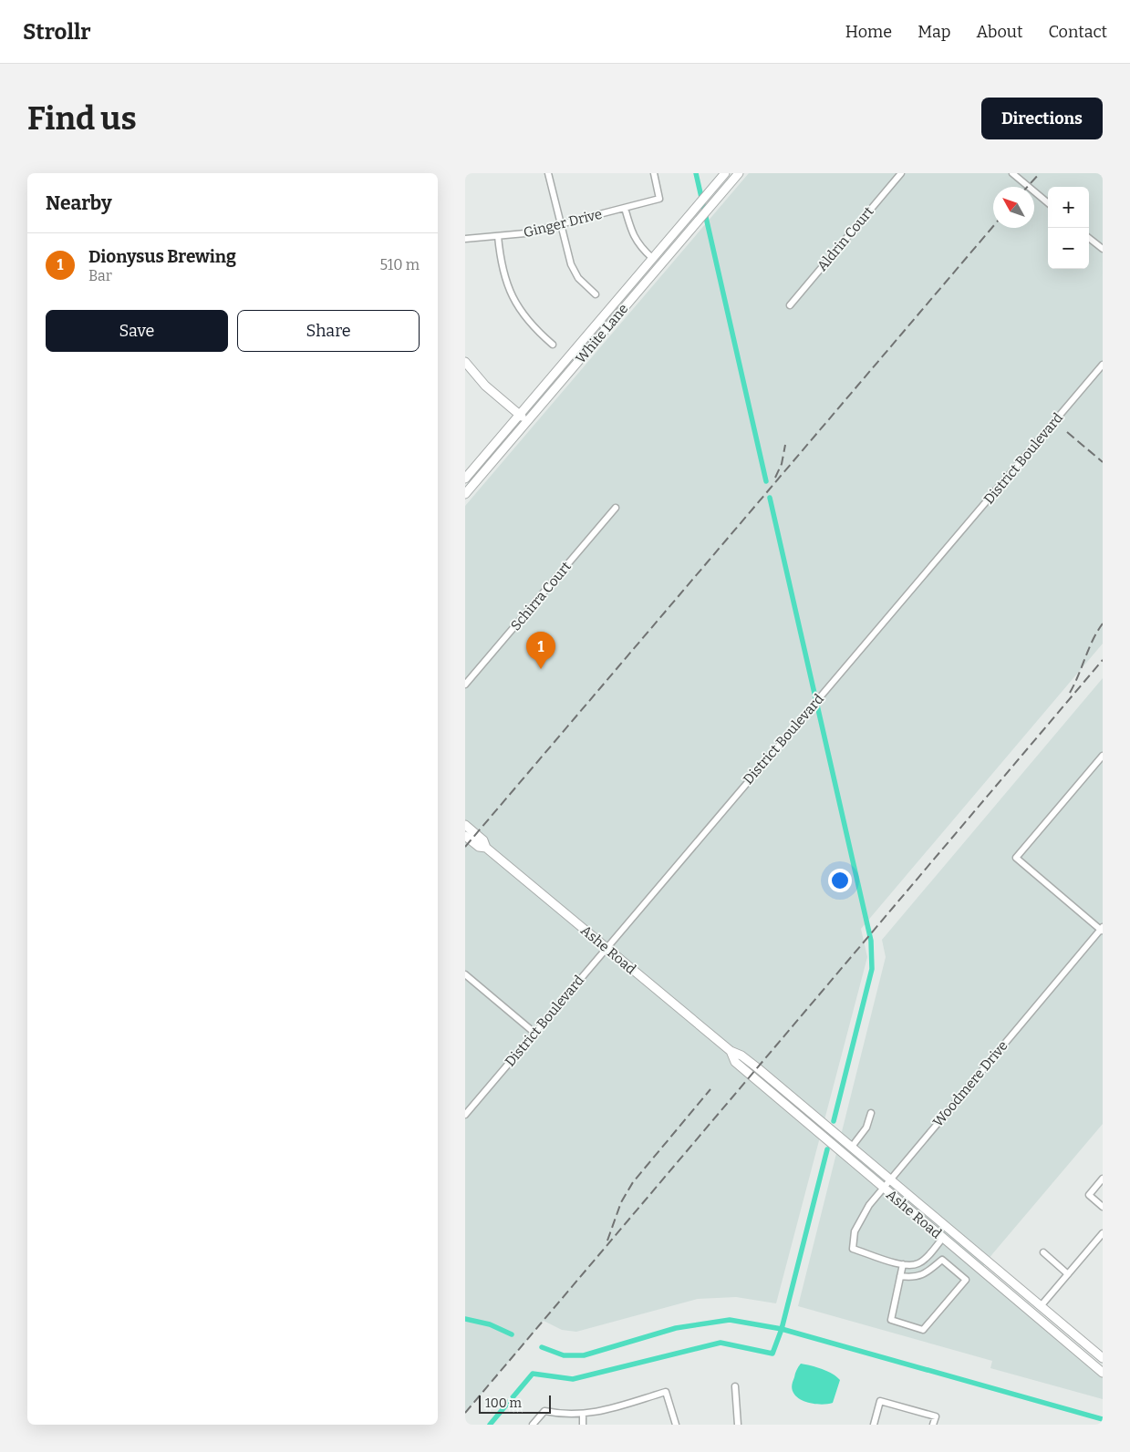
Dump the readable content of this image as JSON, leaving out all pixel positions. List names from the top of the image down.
{
  "streets": {
    "street": [
      "Ginger Drive",
      "Aldrin Court",
      "White Lane",
      "District Boulevard",
      "Schirra Court",
      "Ashe Road",
      "Woodmere Drive"
    ]
  },
  "crossings": [
    ["District Boulevard", "Ashe Road"],
    ["Ashe Road", "Woodmere Drive"]
  ],
  "scale_bar": "100 m",
  "north": "top left",
  "page": {
    "header": "Strollr",
    "nav": [
      "Home",
      "Map",
      "About",
      "Contact"
    ],
    "buttons": [
      "Directions",
      ["Save", "Share"]
    ],
    "title": "Find us",
    "heading": "Nearby",
    "map_buttons": ["+", "−"],
    "list": [
      {
        "mark": "1",
        "name": "Dionysus Brewing",
        "note": "Bar",
        "value": "510 m"
      }
    ],
    "pins": "1",
    "scale": "100 m"
  }
}
